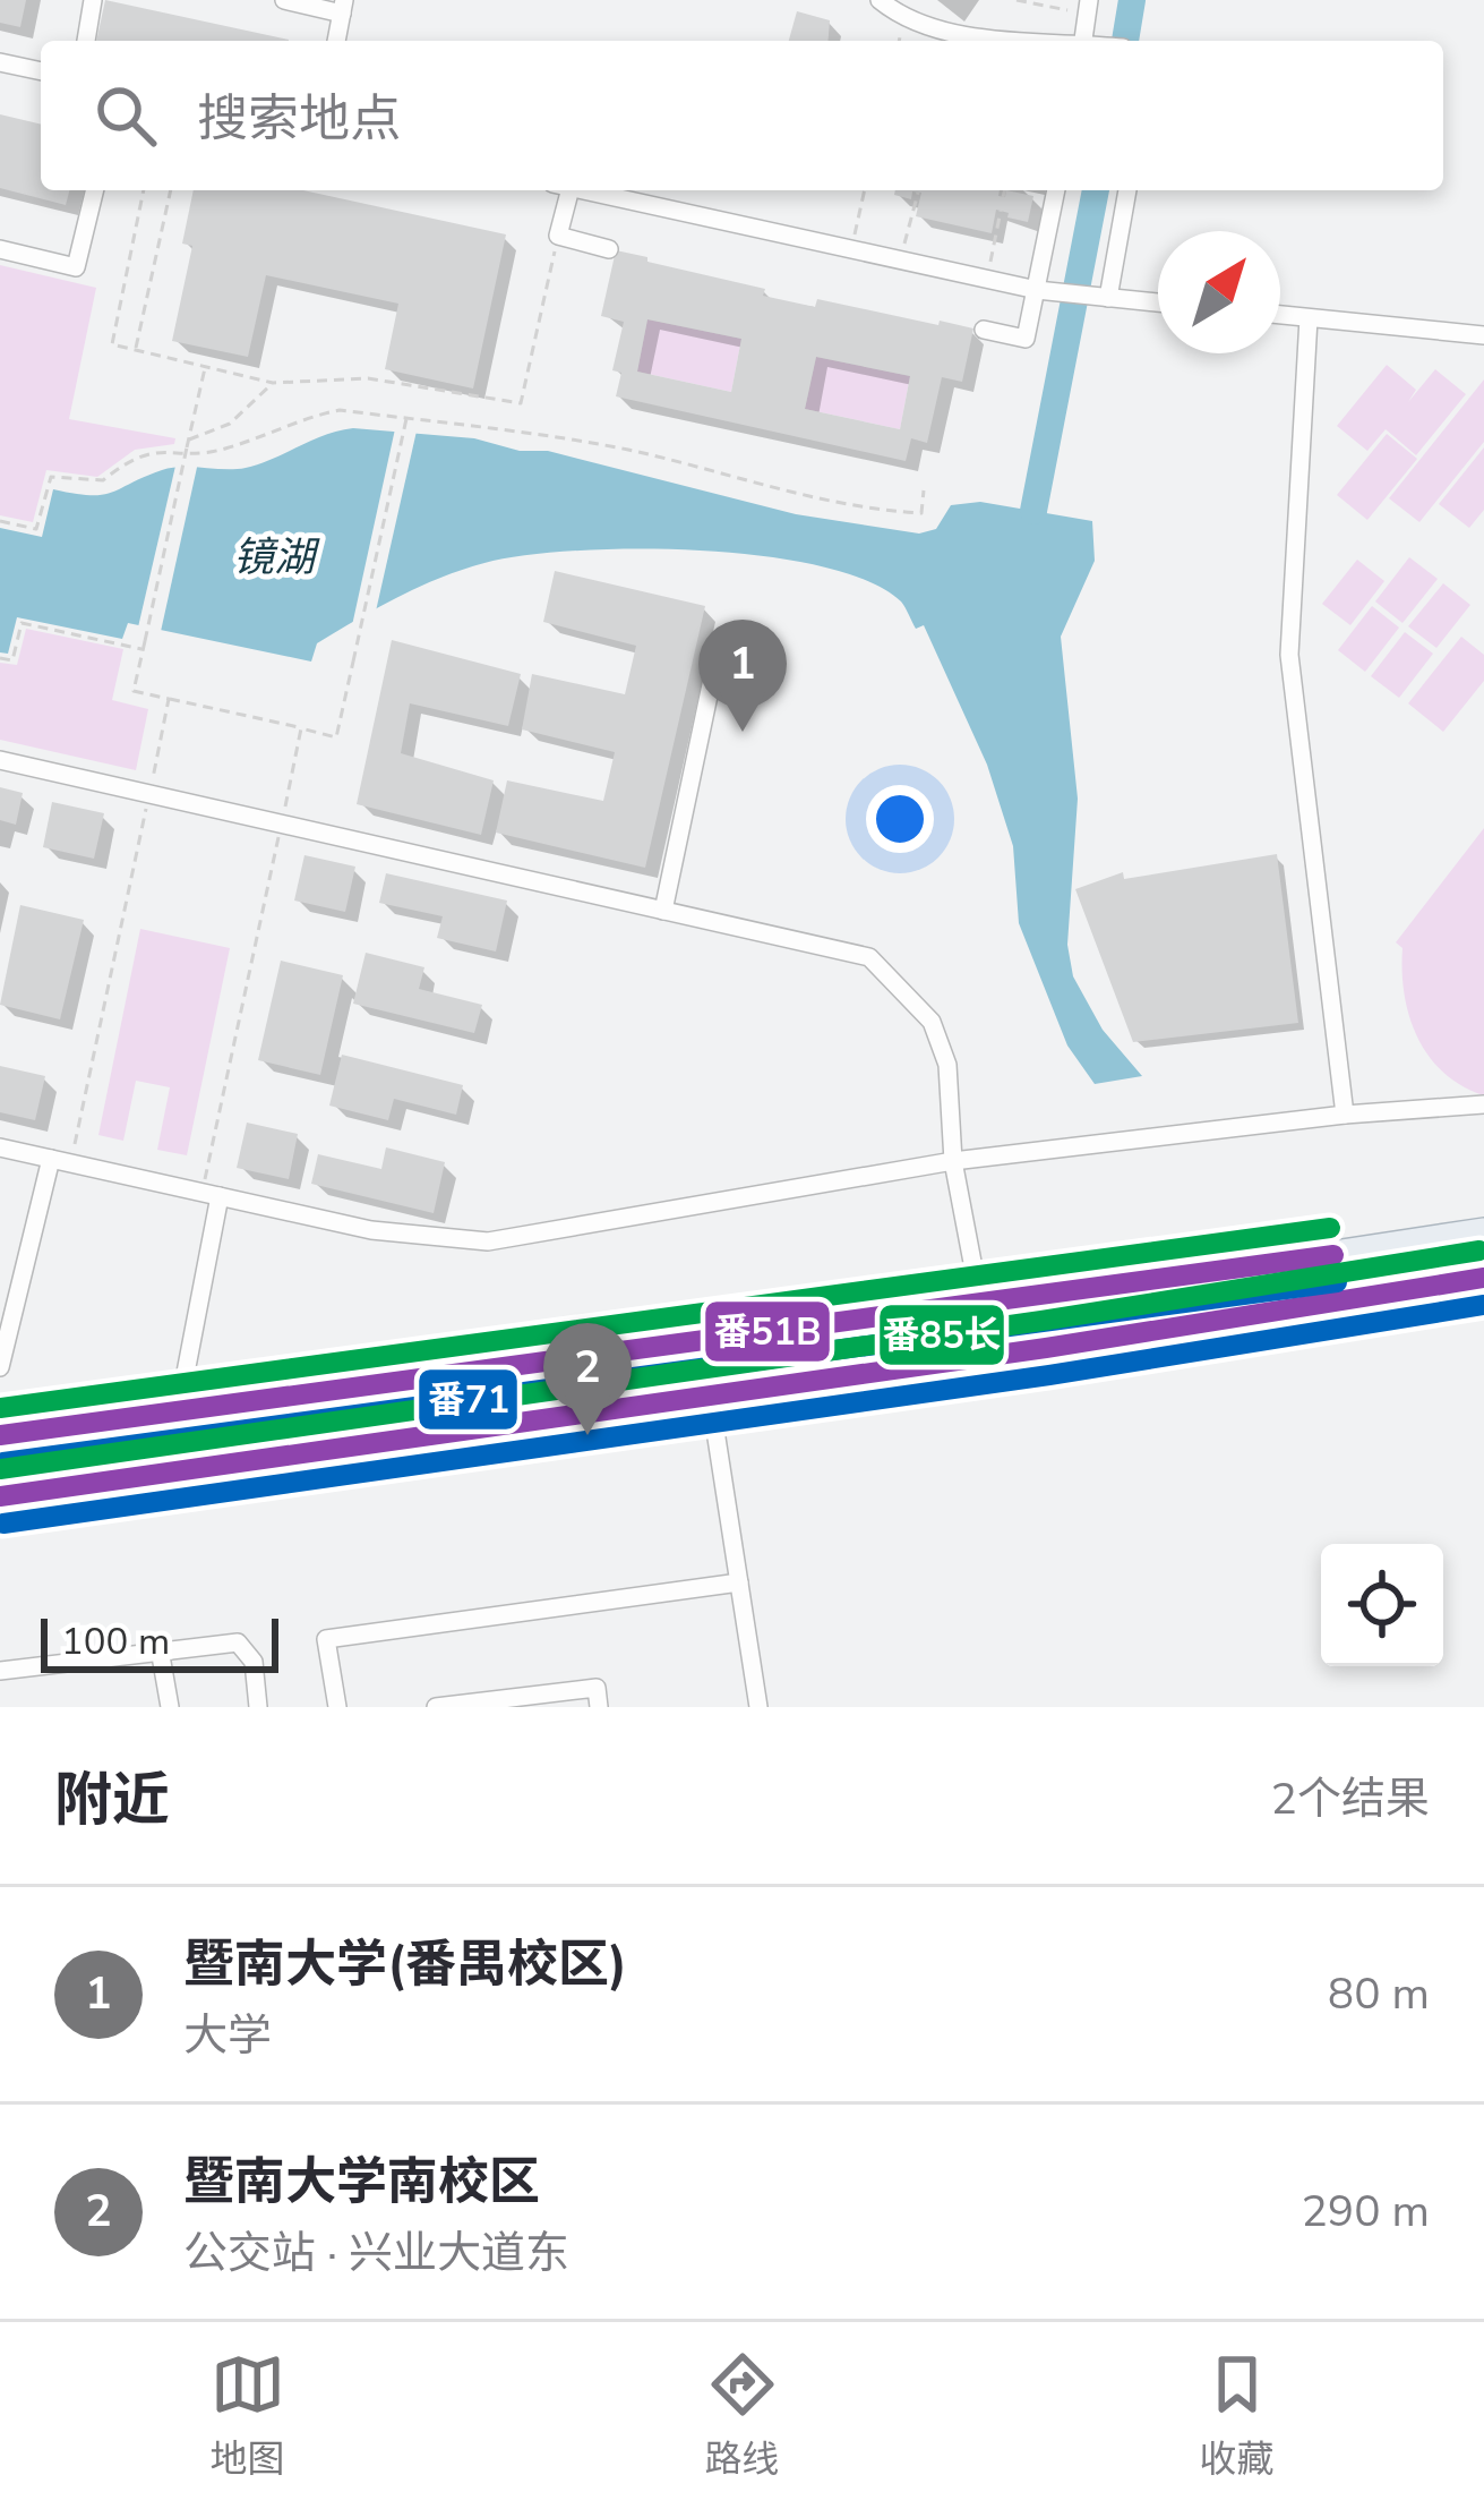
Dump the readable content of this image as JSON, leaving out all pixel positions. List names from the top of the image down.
{
  "water": ["镜湖"],
  "lines": ["transit line 番85长", "transit line 番51B", "transit line 番71"],
  "scale_bar": "100 m",
  "north": "top right",
  "page": {
    "search": "搜索地点",
    "pins": ["1", "2"],
    "scale": "100 m",
    "heading": ["附近", "2个结果"],
    "list": [
      {
        "mark": "1",
        "name": "暨南大学(番禺校区)",
        "note": "大学",
        "value": "80 m"
      },
      {
        "mark": "2",
        "name": "暨南大学南校区",
        "note": "公交站 · 兴业大道东",
        "value": "290 m"
      }
    ],
    "nav": ["地图", "路线", "收藏"]
  }
}
